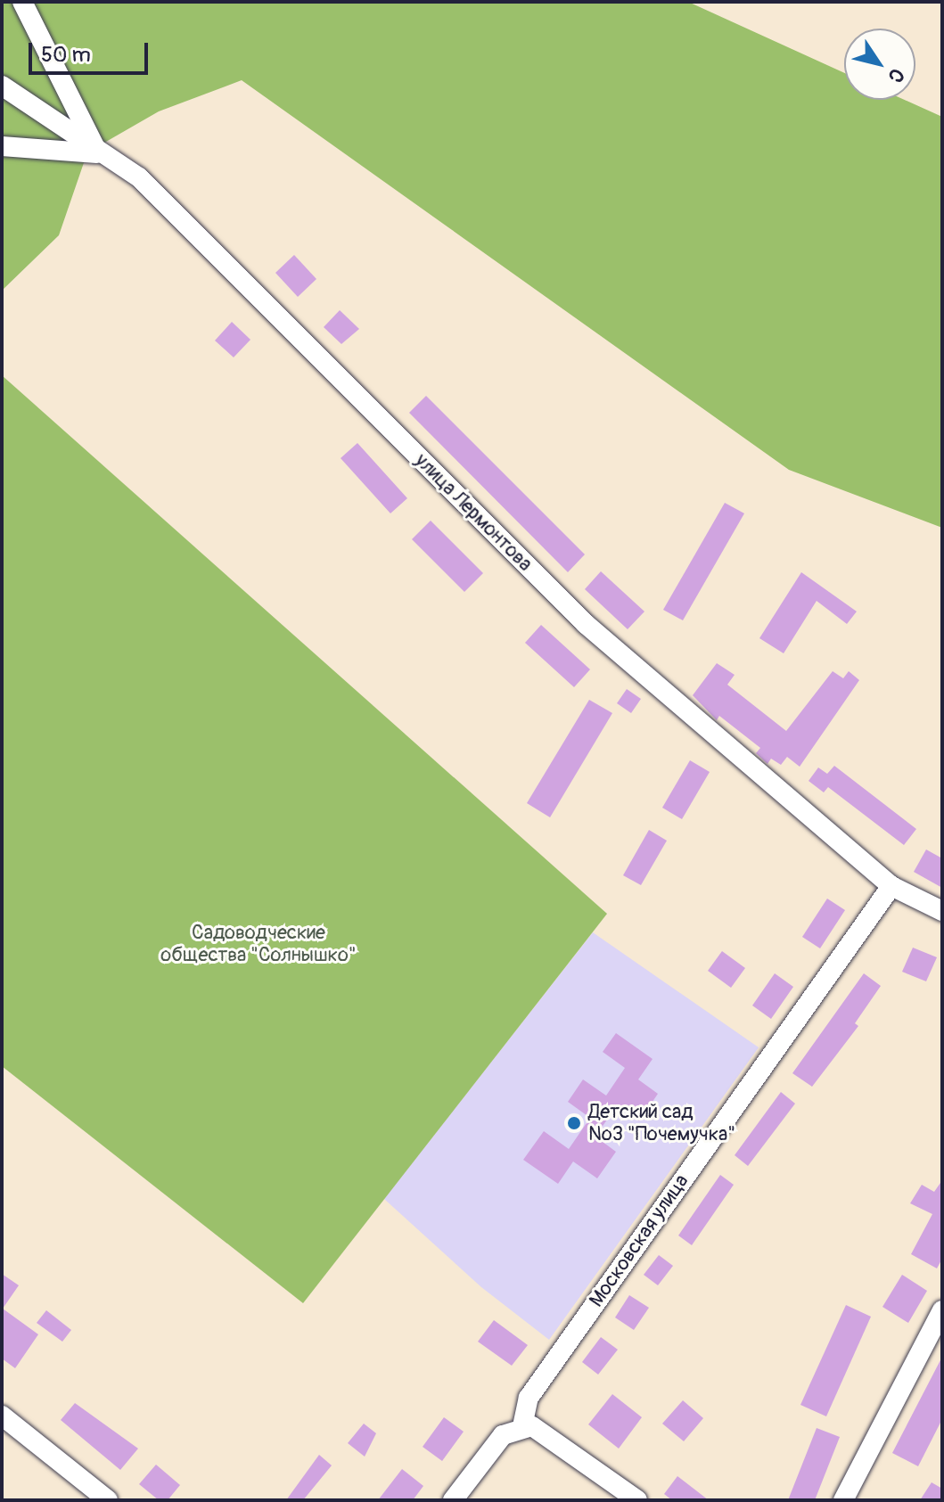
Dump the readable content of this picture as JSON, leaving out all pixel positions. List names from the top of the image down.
{
  "streets": {
    "street": ["улица Лермонтова", "Московская улица"]
  },
  "crossings": [
    ["улица Лермонтова", "Московская улица"]
  ],
  "parks": ["Садоводческие общества \"Солнышко\""],
  "places": ["Детский сад №3 \"Почемучка\""],
  "scale_bar": "50 m",
  "north": "bottom right"
}
